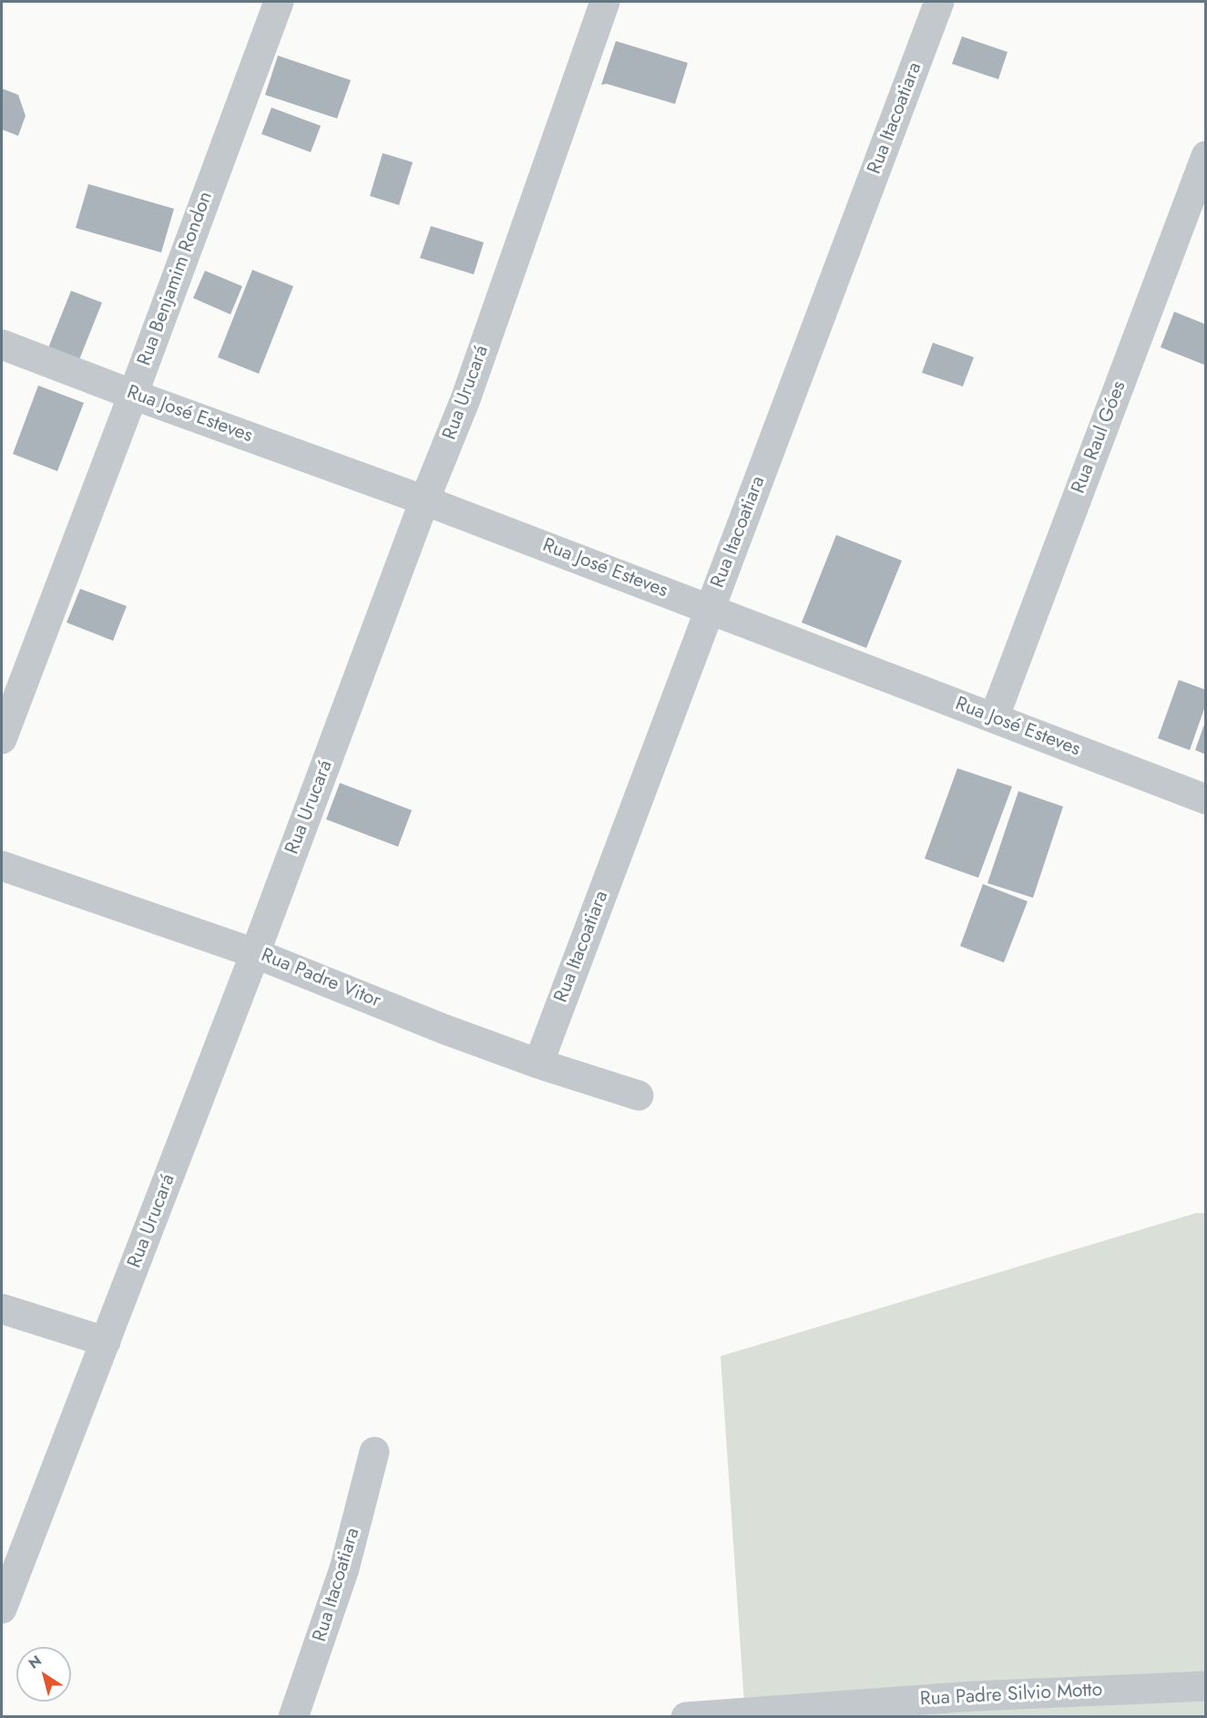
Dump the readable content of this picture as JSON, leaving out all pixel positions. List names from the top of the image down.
{
  "streets": {
    "street": [
      "Rua Itacoatiara",
      "Rua Benjamim Rondon",
      "Rua Urucará",
      "Rua José Esteves",
      "Rua Raul Góes",
      "Rua Padre Vitor",
      "Rua Padre Silvio Motto"
    ]
  },
  "crossings": [
    ["Rua Itacoatiara", "Rua José Esteves"],
    ["Rua Itacoatiara", "Rua Padre Vitor"],
    ["Rua Benjamim Rondon", "Rua José Esteves"],
    ["Rua Urucará", "Rua José Esteves"],
    ["Rua Urucará", "Rua Padre Vitor"],
    ["Rua José Esteves", "Rua Raul Góes"]
  ],
  "north": "top left"
}
